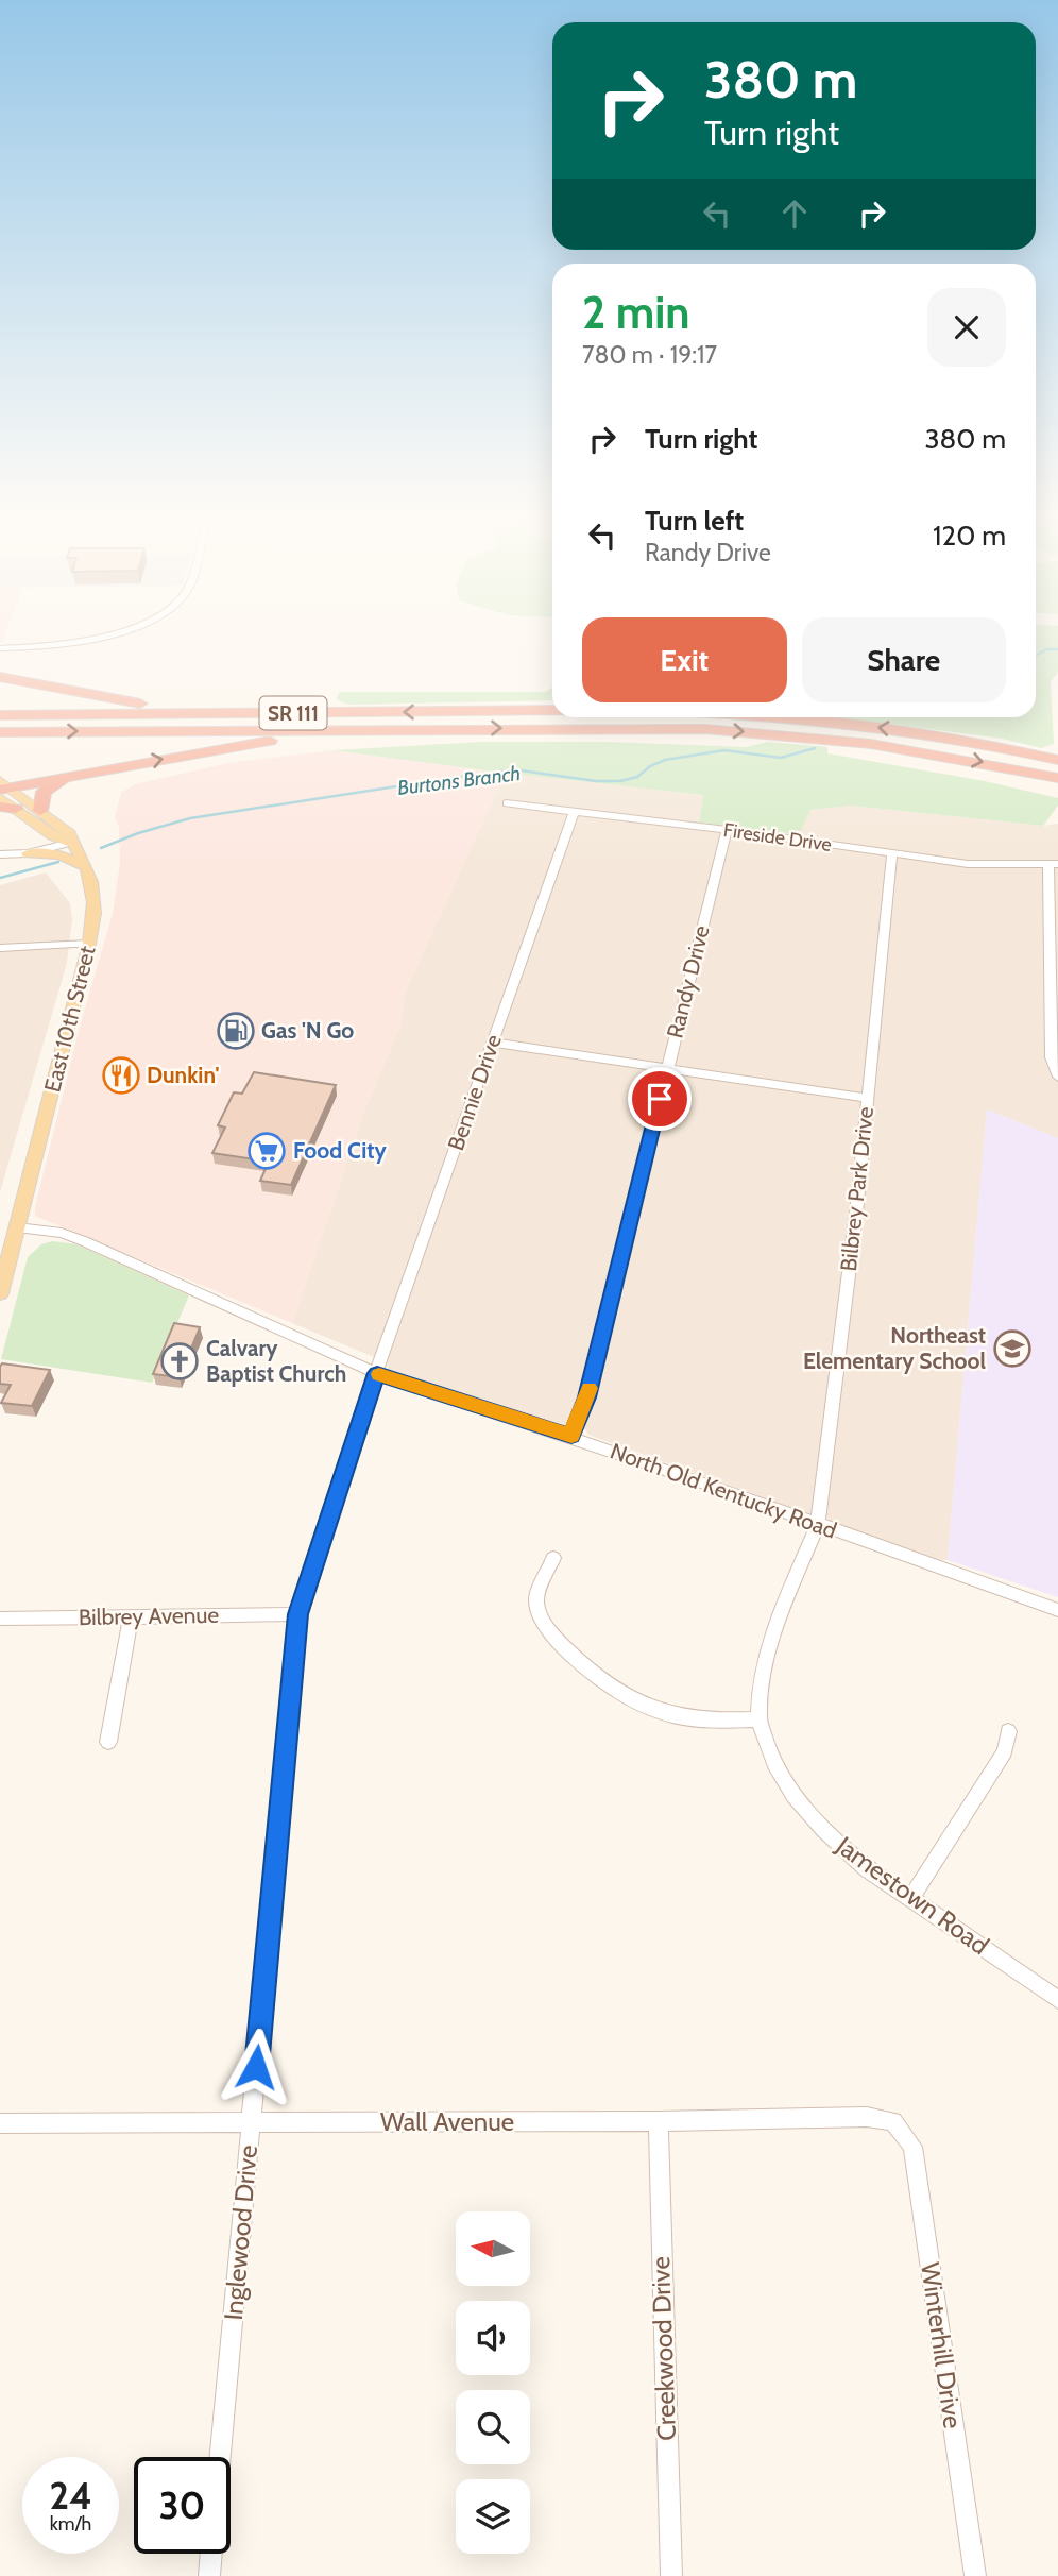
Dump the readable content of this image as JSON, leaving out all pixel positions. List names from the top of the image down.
{
  "streets": {
    "highway": ["SR 111"],
    "main road": ["East 10th Street"],
    "street": [
      "Fireside Drive",
      "Randy Drive",
      "Bennie Drive",
      "Bilbrey Park Drive",
      "North Old Kentucky Road",
      "Bilbrey Avenue",
      "Jamestown Road",
      "Wall Avenue",
      "Inglewood Drive",
      "Winterhill Drive",
      "Creekwood Drive"
    ]
  },
  "crossings": [
    ["Fireside Drive", "Randy Drive"],
    ["Fireside Drive", "Bennie Drive"],
    ["Fireside Drive", "Bilbrey Park Drive"],
    ["Randy Drive", "North Old Kentucky Road"],
    ["East 10th Street", "North Old Kentucky Road"],
    ["Bennie Drive", "North Old Kentucky Road"],
    ["Bennie Drive", "Inglewood Drive"],
    ["Bilbrey Park Drive", "North Old Kentucky Road"],
    ["Bilbrey Park Drive", "Jamestown Road"],
    ["North Old Kentucky Road", "Jamestown Road"],
    ["North Old Kentucky Road", "Inglewood Drive"],
    ["Bilbrey Avenue", "Inglewood Drive"],
    ["Wall Avenue", "Inglewood Drive"],
    ["Wall Avenue", "Winterhill Drive"],
    ["Wall Avenue", "Creekwood Drive"]
  ],
  "water": ["Burtons Branch"],
  "places": {
    "fuel station": ["Gas 'N Go"],
    "restaurant": ["Dunkin'"],
    "supermarket": ["Food City"],
    "school or university": ["Northeast Elementary School"],
    "church": ["Calvary Baptist Church"]
  },
  "north": "left",
  "page": {
    "turn": ["380 m", "Turn right"],
    "heading": ["2 min", "780 m · 19:17"],
    "list": [
      {
        "name": "Turn right",
        "value": "380 m"
      },
      {
        "name": "Turn left",
        "note": "Randy Drive",
        "value": "120 m"
      }
    ],
    "buttons": ["Exit", "Share"],
    "speed": "24 km/h",
    "limit": "30"
  }
}
